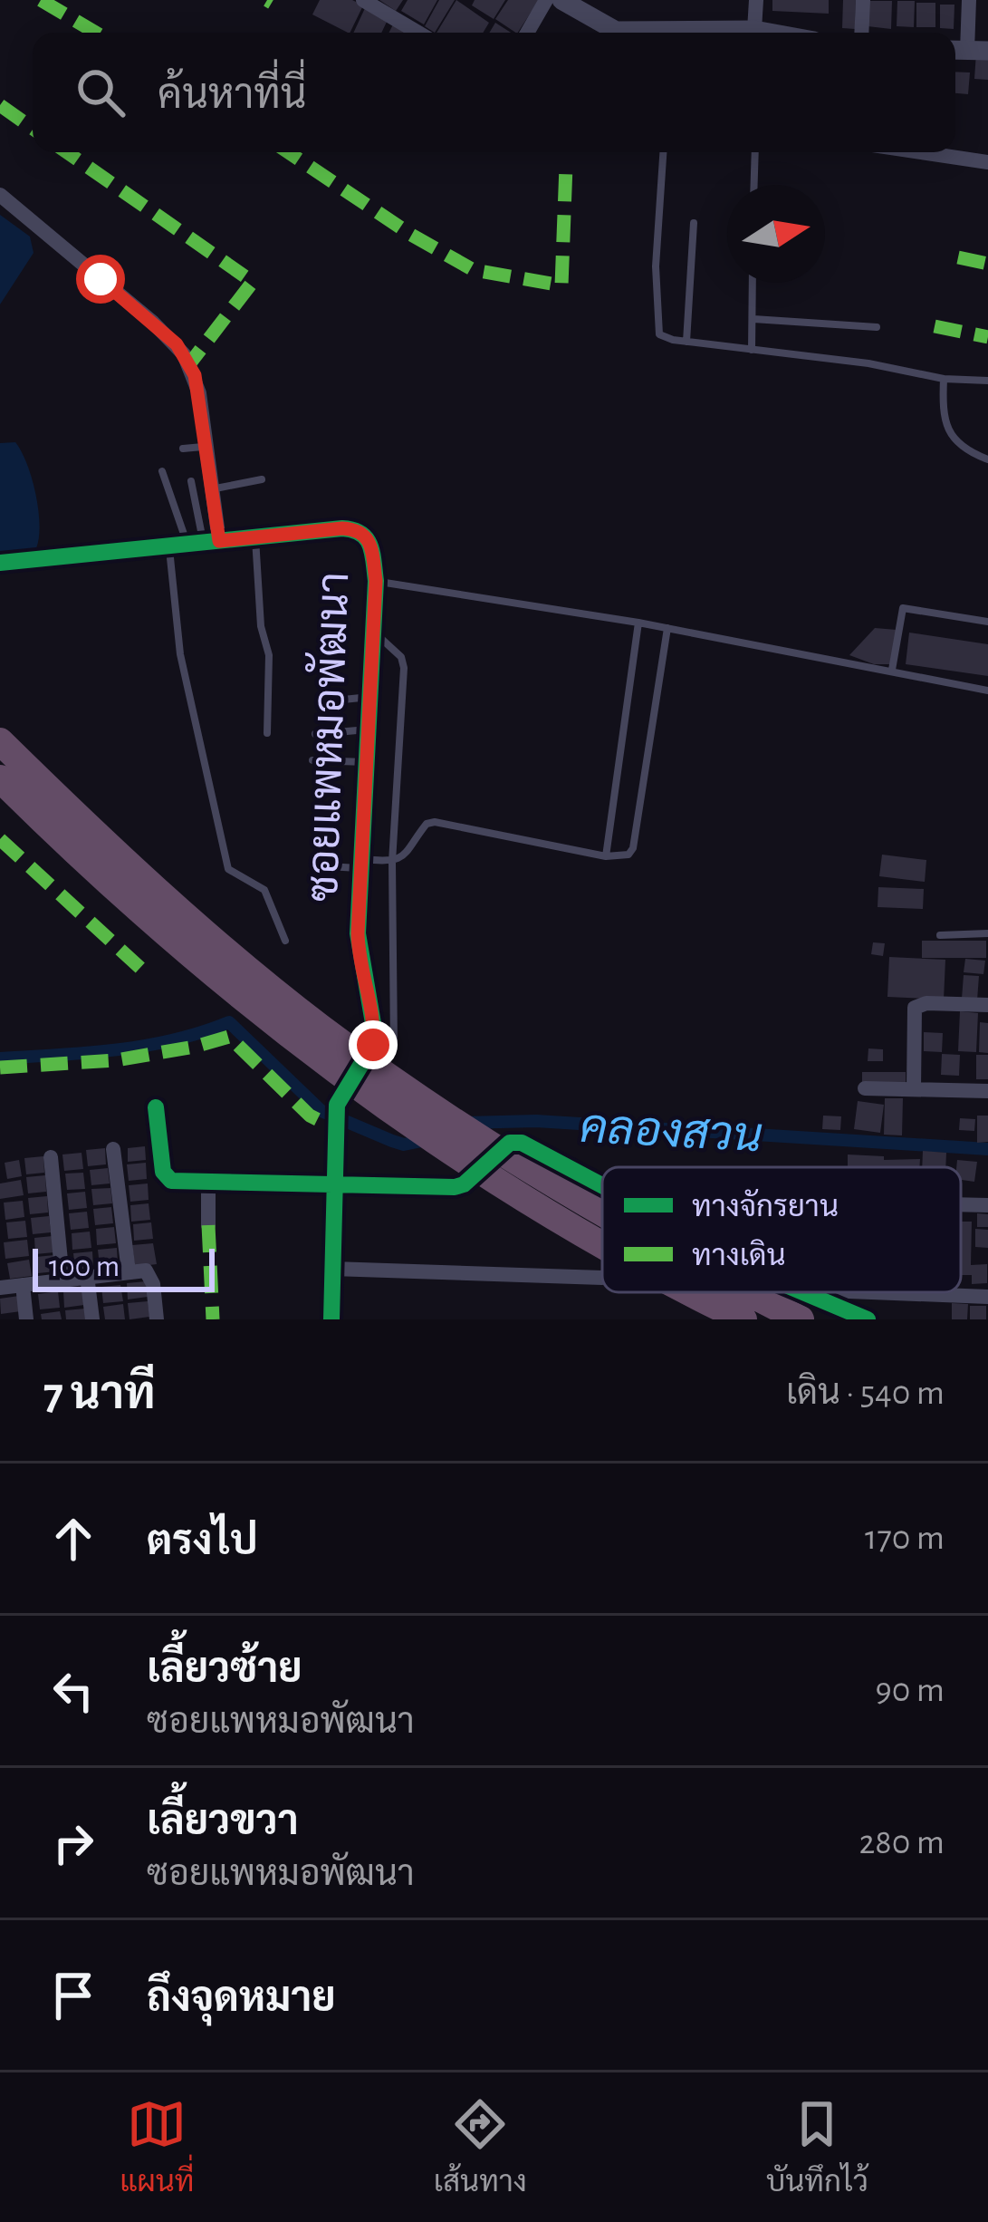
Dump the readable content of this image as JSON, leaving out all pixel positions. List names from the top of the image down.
{
  "streets": {
    "street": ["ซอยแพหมอพัฒนา"]
  },
  "water": ["คลองสวน"],
  "legend": ["ทางจักรยาน", "ทางเดิน"],
  "scale_bar": "100 m",
  "north": "right",
  "page": {
    "search": "ค้นหาที่นี่",
    "scale": "100 m",
    "heading": ["7 นาที", "เดิน · 540 m"],
    "list": [
      ["ตรงไป", "170 m"],
      ["เลี้ยวซ้าย", "ซอยแพหมอพัฒนา", "90 m"],
      ["เลี้ยวขวา", "ซอยแพหมอพัฒนา", "280 m"],
      "ถึงจุดหมาย"
    ],
    "nav": ["แผนที่", "เส้นทาง", "บันทึกไว้"]
  }
}
